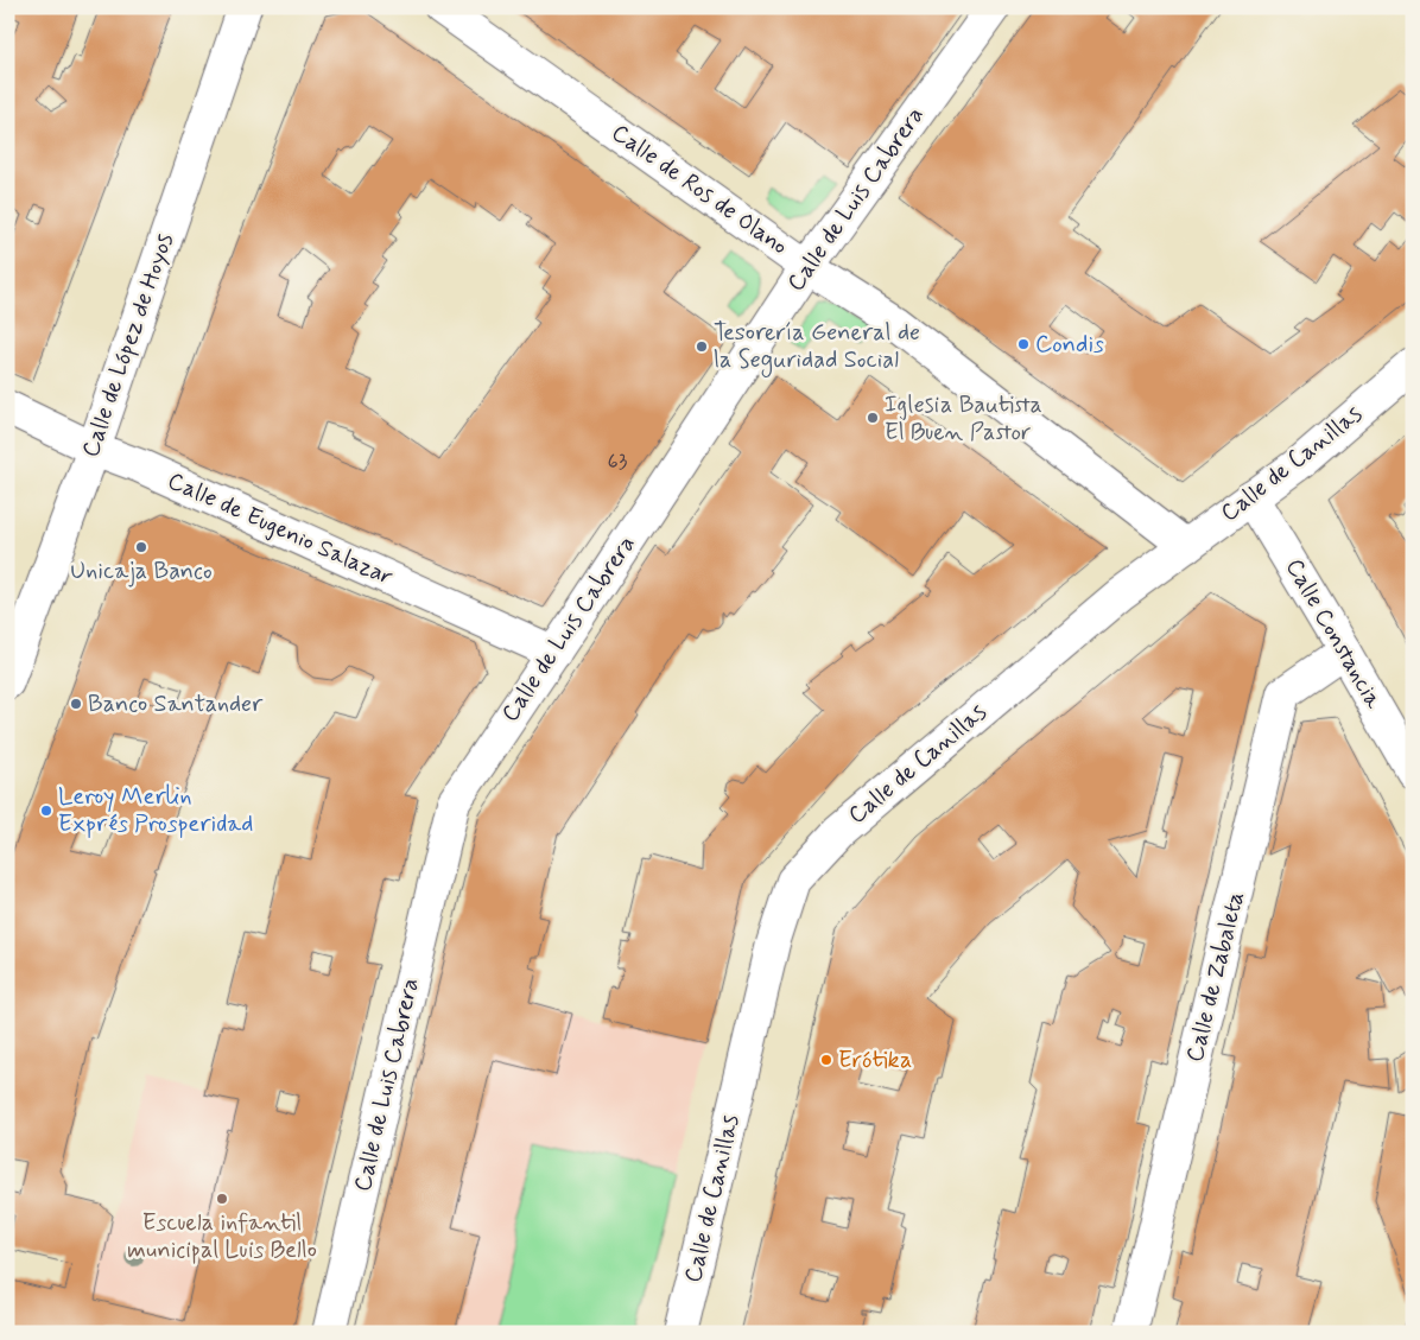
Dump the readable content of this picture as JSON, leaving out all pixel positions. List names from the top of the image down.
{
  "streets": {
    "street": [
      "Calle de Ros de Olano",
      "Calle de Luis Cabrera",
      "Calle de López de Hoyos",
      "Calle de Canillas",
      "Calle de Eugenio Salazar",
      "Calle Constancia",
      "Calle de Zabaleta"
    ]
  },
  "crossings": [
    ["Calle de Ros de Olano", "Calle de Luis Cabrera"],
    ["Calle de Ros de Olano", "Calle de Canillas"],
    ["Calle de Luis Cabrera", "Calle de Eugenio Salazar"],
    ["Calle de López de Hoyos", "Calle de Eugenio Salazar"],
    ["Calle de Canillas", "Calle Constancia"],
    ["Calle Constancia", "Calle de Zabaleta"]
  ],
  "places": [
    "Condis",
    "Tesorería General de la Seguridad Social",
    "Iglesia Bautista El Buen Pastor",
    "Unicaja Banco",
    "Banco Santander",
    "Leroy Merlin Exprés Prosperidad",
    "Erótika",
    "Escuela infantil municipal Luis Bello"
  ],
  "house_numbers": ["63"]
}
